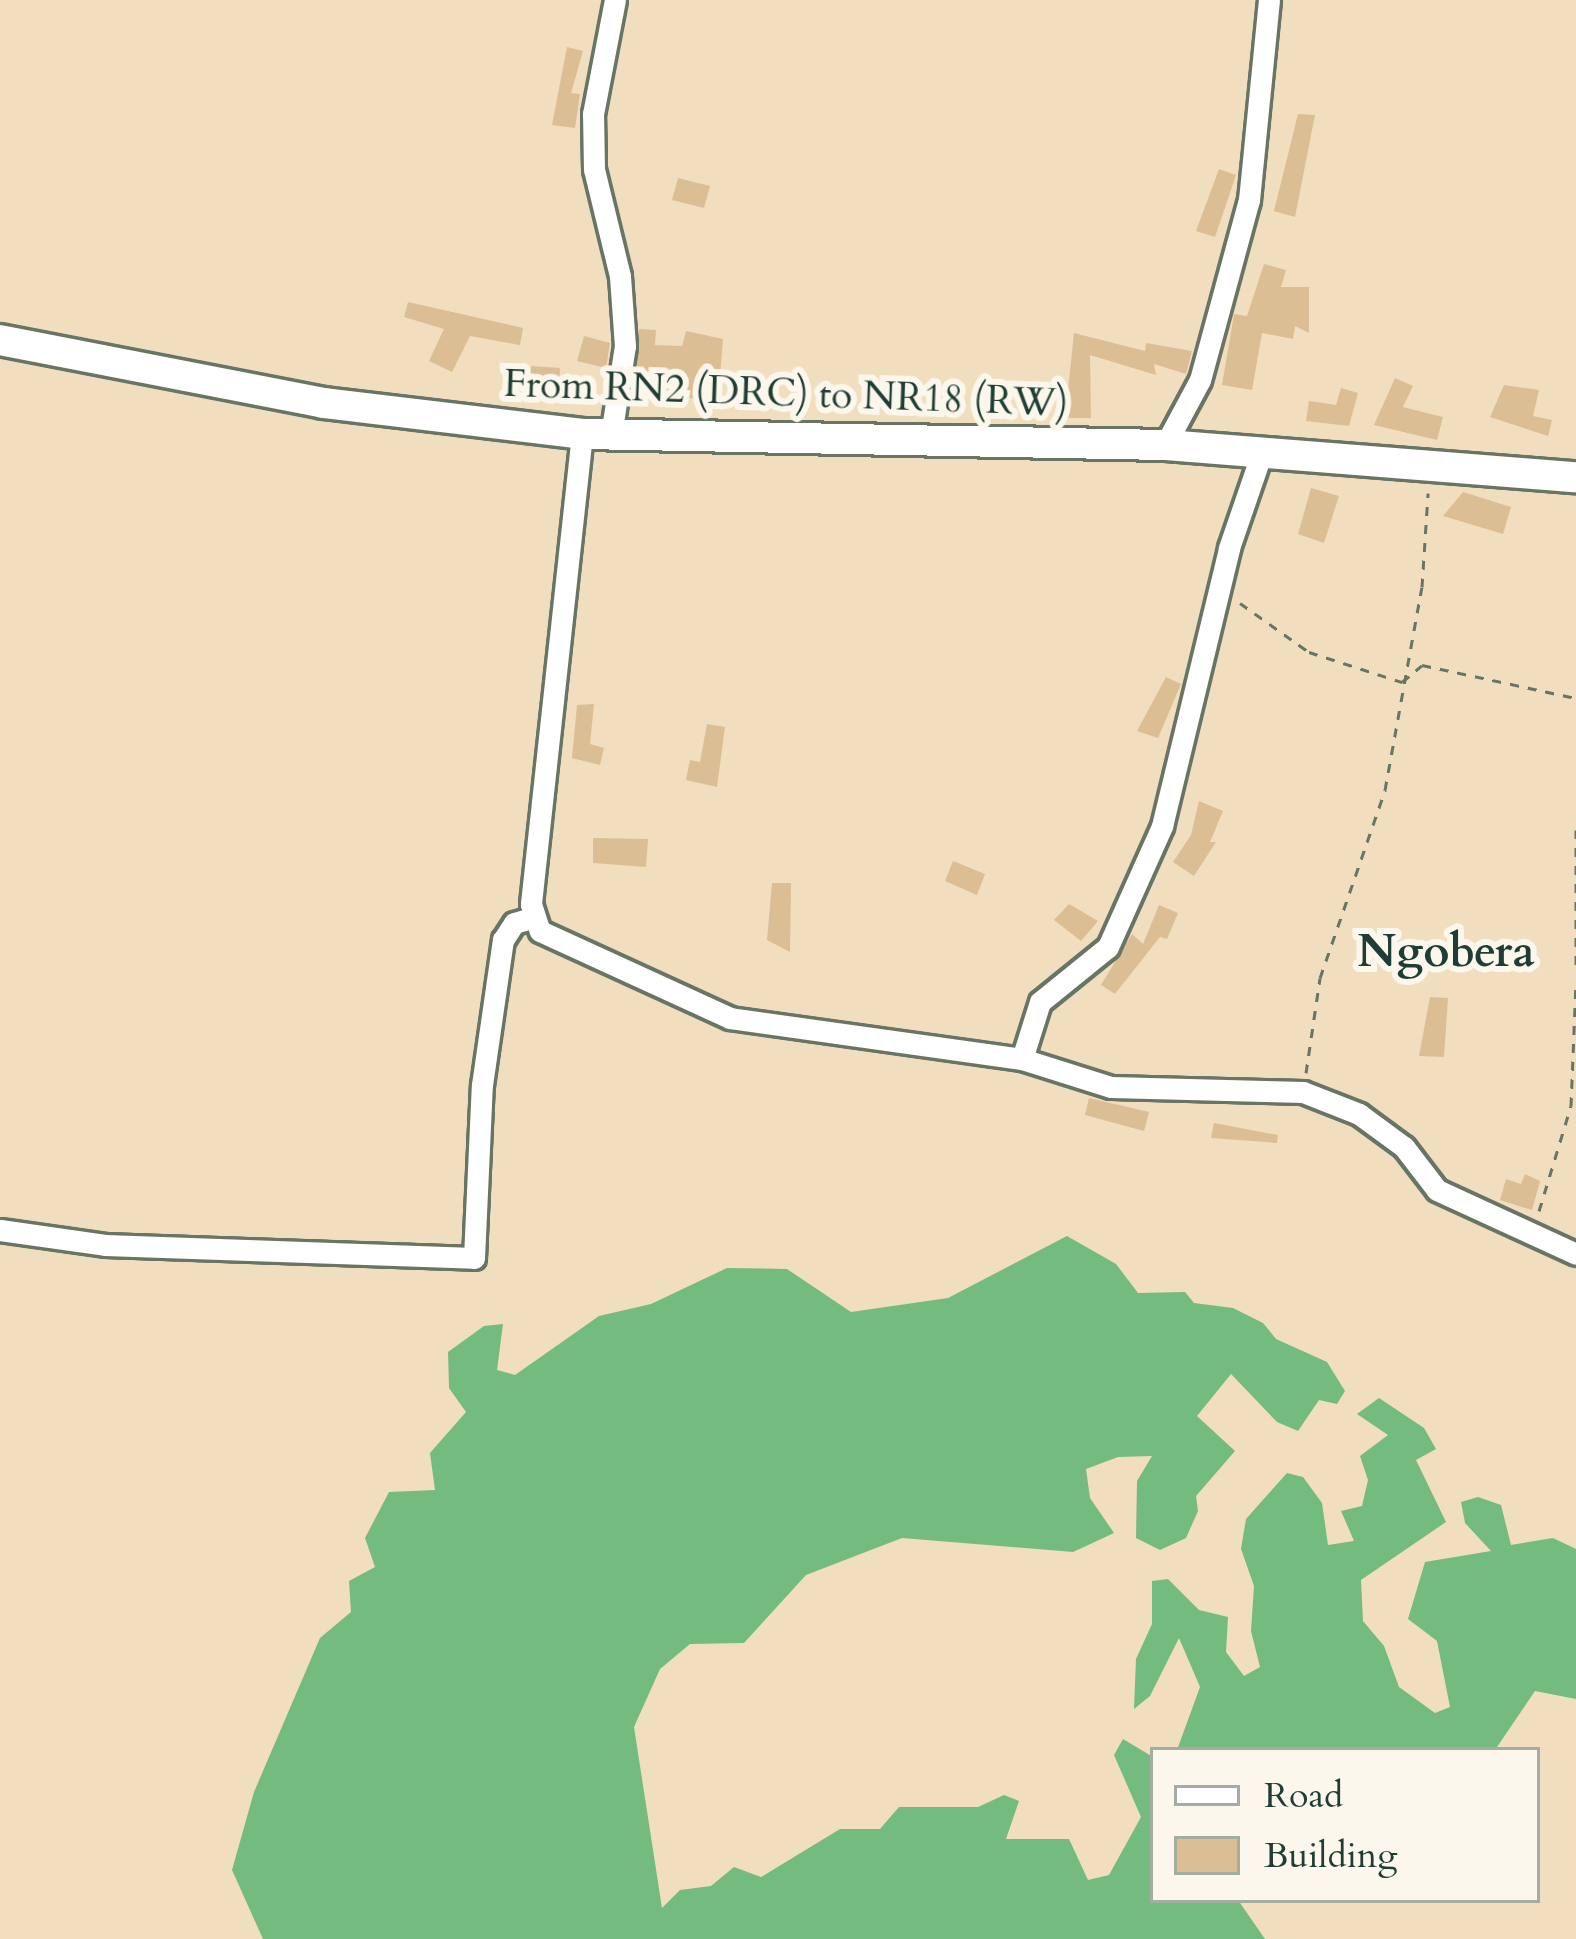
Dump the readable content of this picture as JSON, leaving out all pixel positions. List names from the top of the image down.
{
  "streets": {
    "main road": ["From RN2 (DRC) to NR18 (RW)"]
  },
  "districts": ["Ngobera"],
  "legend": ["Road", "Building"]
}
